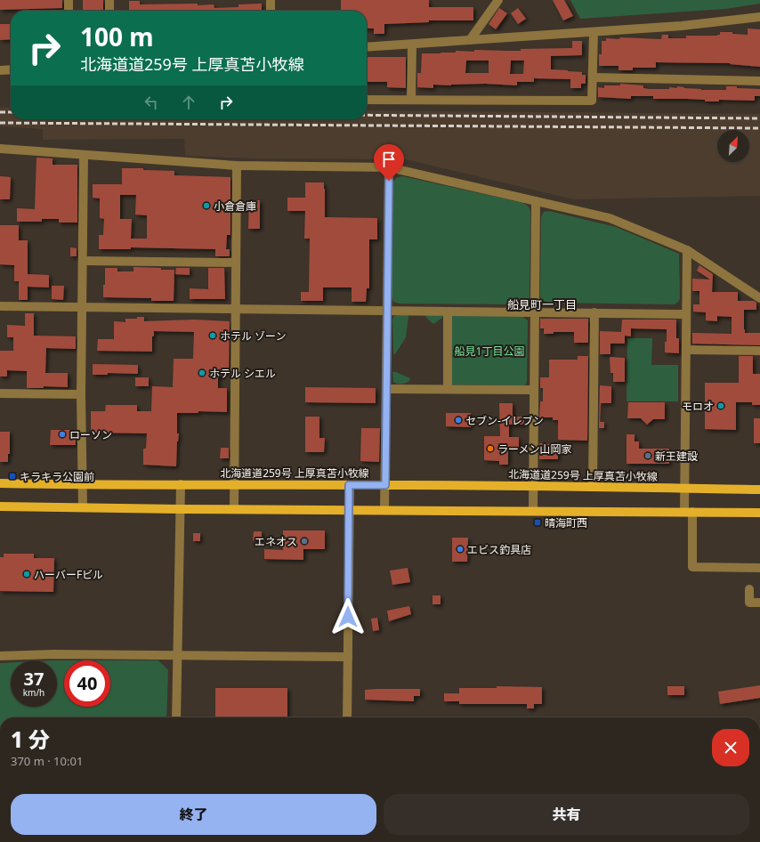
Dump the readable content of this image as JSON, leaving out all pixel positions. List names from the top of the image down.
{
  "streets": {
    "main road": ["北海道道259号 上厚真苫小牧線"]
  },
  "districts": ["船見町一丁目"],
  "parks": ["船見1丁目公園"],
  "places": {
    "other": [
      "小倉倉庫",
      "ホテル ゾーン",
      "ホテル シエル",
      "モロオ",
      "セブン-イレブン",
      "ローソン",
      "ラーメン山岡家",
      "新王建設",
      "エネオス",
      "エビス釣具店",
      "ハーバーFビル"
    ],
    "transit": ["キラキラ公園前", "晴海町西"]
  },
  "north": "top right",
  "page": {
    "turn": ["100 m", "北海道道259号 上厚真苫小牧線"],
    "speed": "37 km/h",
    "limit": "40",
    "heading": ["1 分", "370 m · 10:01"],
    "buttons": ["終了", "共有"]
  }
}
